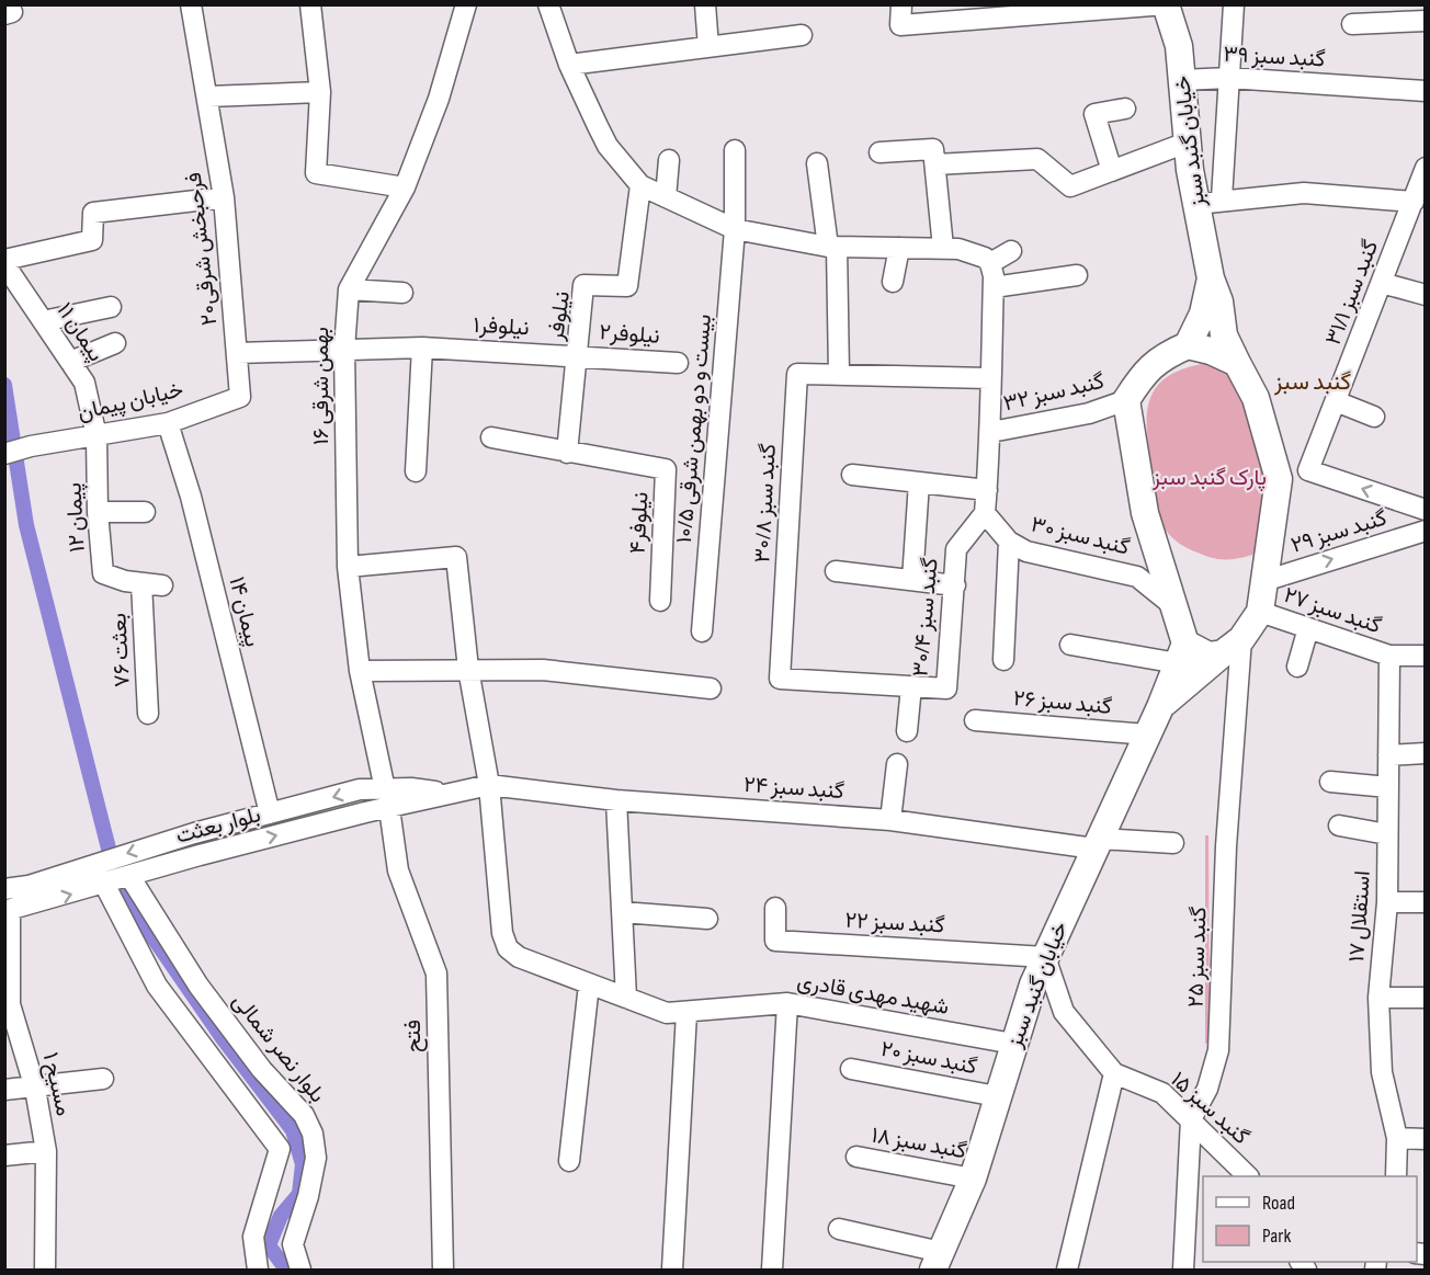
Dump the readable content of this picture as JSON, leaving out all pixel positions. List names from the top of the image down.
{
  "streets": {
    "main road": ["خیابان گنبد سبز"],
    "street": [
      "گنبد سبز ۳۹",
      "فرحبخش شرقی۲۰",
      "گنبد سبز ۳۱/۱",
      "نیلوفر",
      "نیلوفر۱",
      "پیمان ۱۱",
      "نیلوفر۲",
      "بهمن شرقی ۱۶",
      "گنبد سبز ۳۲",
      "خیابان پیمان",
      "بیست و دو بهمن شرقی ۱۰/۵",
      "گنبد سبز ۳۰/۸",
      "پیمان ۱۲",
      "نیلوفر۴",
      "گنبد سبز ۲۹",
      "گنبد سبز ۳۰",
      "گنبد سبز ۲۷",
      "پیمان ۱۴",
      "گنبد سبز ۳۰/۴",
      "بعثت ۷۶",
      "گنبد سبز ۲۶",
      "گنبد سبز ۲۴",
      "بلوار بعثت",
      "استقلال ۱۷",
      "گنبد سبز ۲۲",
      "گنبد سبز ۲۵",
      "شهید مهدی قادری",
      "فتح",
      "بلوار نصر شمالی",
      "گنبد سبز ۲۰",
      "مسیح ۱",
      "گنبد سبز ۱۵",
      "گنبد سبز ۱۸"
    ]
  },
  "crossings": [
    ["گنبد سبز ۳۹", "خیابان گنبد سبز"],
    ["خیابان گنبد سبز", "گنبد سبز ۲۷"],
    ["خیابان گنبد سبز", "گنبد سبز ۲۶"],
    ["خیابان گنبد سبز", "گنبد سبز ۲۴"],
    ["خیابان گنبد سبز", "گنبد سبز ۲۲"],
    ["خیابان گنبد سبز", "گنبد سبز ۲۵"],
    ["خیابان گنبد سبز", "شهید مهدی قادری"],
    ["خیابان گنبد سبز", "گنبد سبز ۲۰"],
    ["خیابان گنبد سبز", "گنبد سبز ۱۵"],
    ["خیابان گنبد سبز", "گنبد سبز ۱۸"],
    ["فرحبخش شرقی۲۰", "نیلوفر۱"],
    ["فرحبخش شرقی۲۰", "خیابان پیمان"],
    ["نیلوفر", "نیلوفر۱"],
    ["نیلوفر", "نیلوفر۲"],
    ["نیلوفر", "نیلوفر۴"],
    ["نیلوفر۱", "نیلوفر۲"],
    ["نیلوفر۱", "بهمن شرقی ۱۶"],
    ["پیمان ۱۱", "خیابان پیمان"],
    ["پیمان ۱۱", "پیمان ۱۲"],
    ["بهمن شرقی ۱۶", "بلوار بعثت"],
    ["بهمن شرقی ۱۶", "فتح"],
    ["خیابان پیمان", "پیمان ۱۲"],
    ["خیابان پیمان", "پیمان ۱۴"],
    ["گنبد سبز ۳۰/۸", "گنبد سبز ۳۰/۴"],
    ["پیمان ۱۲", "بعثت ۷۶"],
    ["گنبد سبز ۳۰", "گنبد سبز ۳۰/۴"],
    ["گنبد سبز ۲۷", "استقلال ۱۷"],
    ["پیمان ۱۴", "بلوار بعثت"],
    ["گنبد سبز ۲۴", "بلوار بعثت"],
    ["گنبد سبز ۲۴", "شهید مهدی قادری"],
    ["بلوار بعثت", "شهید مهدی قادری"],
    ["بلوار بعثت", "فتح"],
    ["بلوار بعثت", "بلوار نصر شمالی"],
    ["بلوار بعثت", "مسیح ۱"],
    ["گنبد سبز ۲۲", "گنبد سبز ۱۵"],
    ["گنبد سبز ۲۵", "گنبد سبز ۱۵"]
  ],
  "one_way": ["گنبد سبز ۲۹"],
  "districts": ["گنبد سبز"],
  "parks": ["پارک گنبد سبز"],
  "legend": ["Road", "Park"]
}
